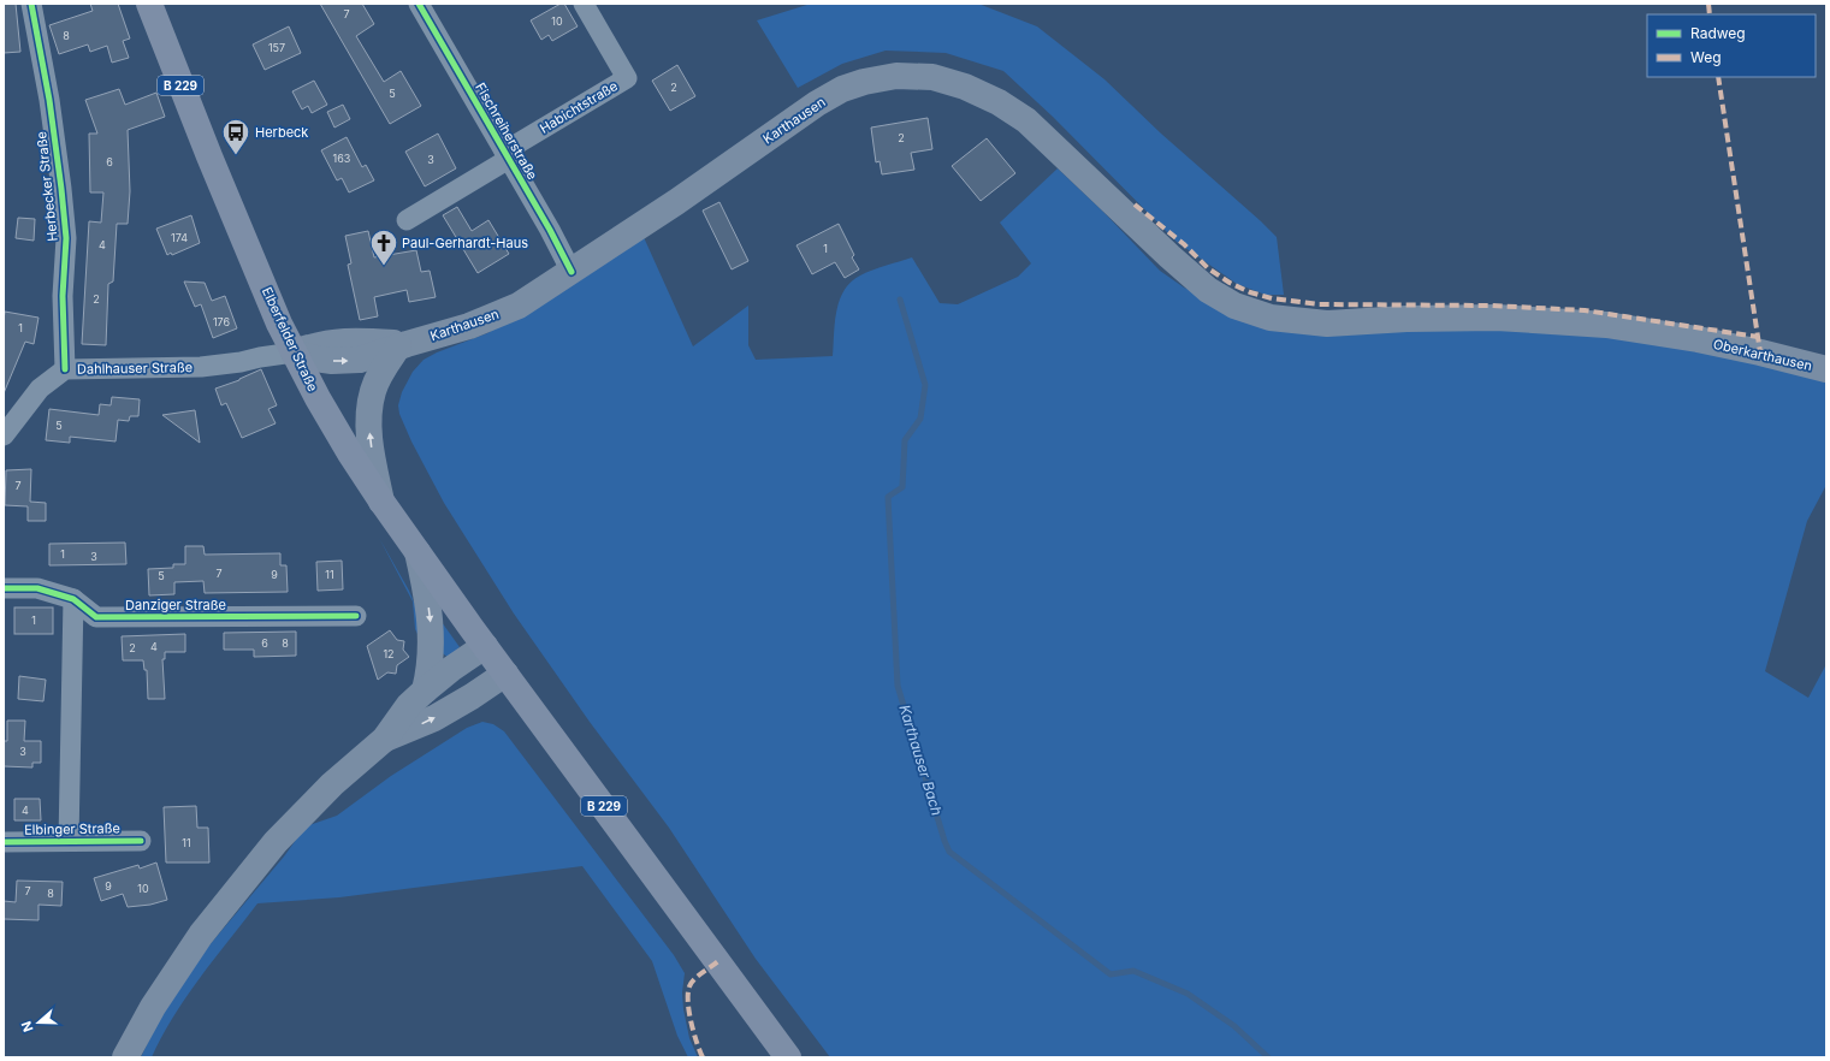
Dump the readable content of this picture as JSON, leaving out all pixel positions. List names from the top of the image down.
{
  "streets": {
    "main road": [
      "B 229",
      "Karthausen",
      "Elberfelder Straße",
      "Oberkarthausen"
    ],
    "street": [
      "Habichtstraße",
      "Fischreiherstraße",
      "Herbecker Straße",
      "Dahlhauser Straße",
      "Danziger Straße",
      "Elbinger Straße"
    ]
  },
  "crossings": [
    ["B 229", "Elberfelder Straße"],
    ["Habichtstraße", "Fischreiherstraße"],
    ["Karthausen", "Fischreiherstraße"],
    ["Karthausen", "Elberfelder Straße"],
    ["Karthausen", "Oberkarthausen"],
    ["Karthausen", "Dahlhauser Straße"],
    ["Herbecker Straße", "Dahlhauser Straße"],
    ["Elberfelder Straße", "Dahlhauser Straße"],
    ["Danziger Straße", "Elbinger Straße"]
  ],
  "water": ["Karthauser Bach"],
  "places": {
    "bus stop": ["Herbeck"],
    "church": ["Paul-Gerhardt-Haus"]
  },
  "house_numbers": [
    "7",
    "10",
    "8",
    "157",
    "2",
    "5",
    "2",
    "163",
    "3",
    "6",
    "174",
    "4",
    "1",
    "2",
    "176",
    "1",
    "5",
    "7",
    "1",
    "3",
    "7",
    "9",
    "11",
    "5",
    "1",
    "6",
    "8",
    "4",
    "2",
    "12",
    "3",
    "4",
    "11",
    "9",
    "10",
    "7",
    "8"
  ],
  "legend": ["Radweg", "Weg"],
  "north": "left"
}
